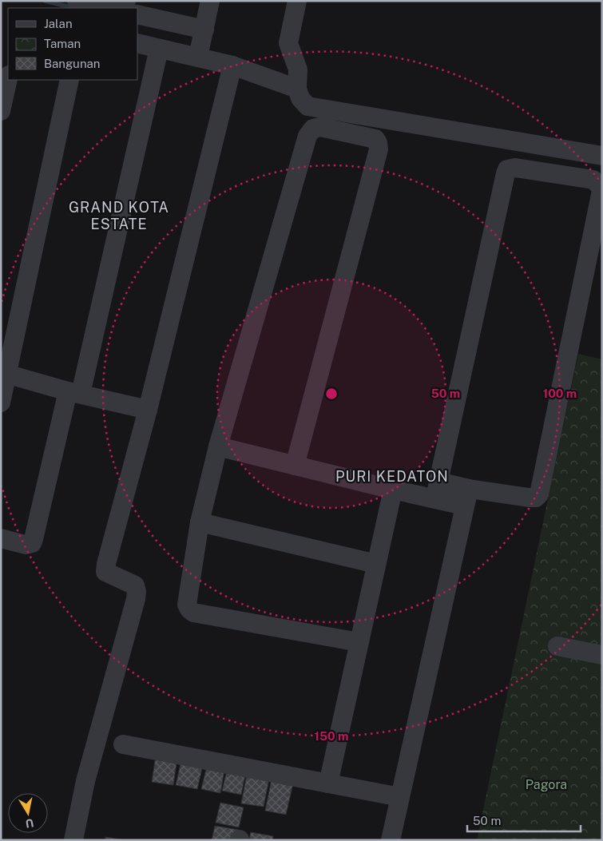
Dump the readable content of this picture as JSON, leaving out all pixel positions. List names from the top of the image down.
{
  "districts": ["GRAND KOTA ESTATE", "PURI KEDATON"],
  "parks": ["Pagora"],
  "legend": ["Jalan", "Taman", "Bangunan"],
  "scale_bar": "50 m",
  "north": "bottom",
  "rings": ["50 m", "100 m", "150 m"]
}
